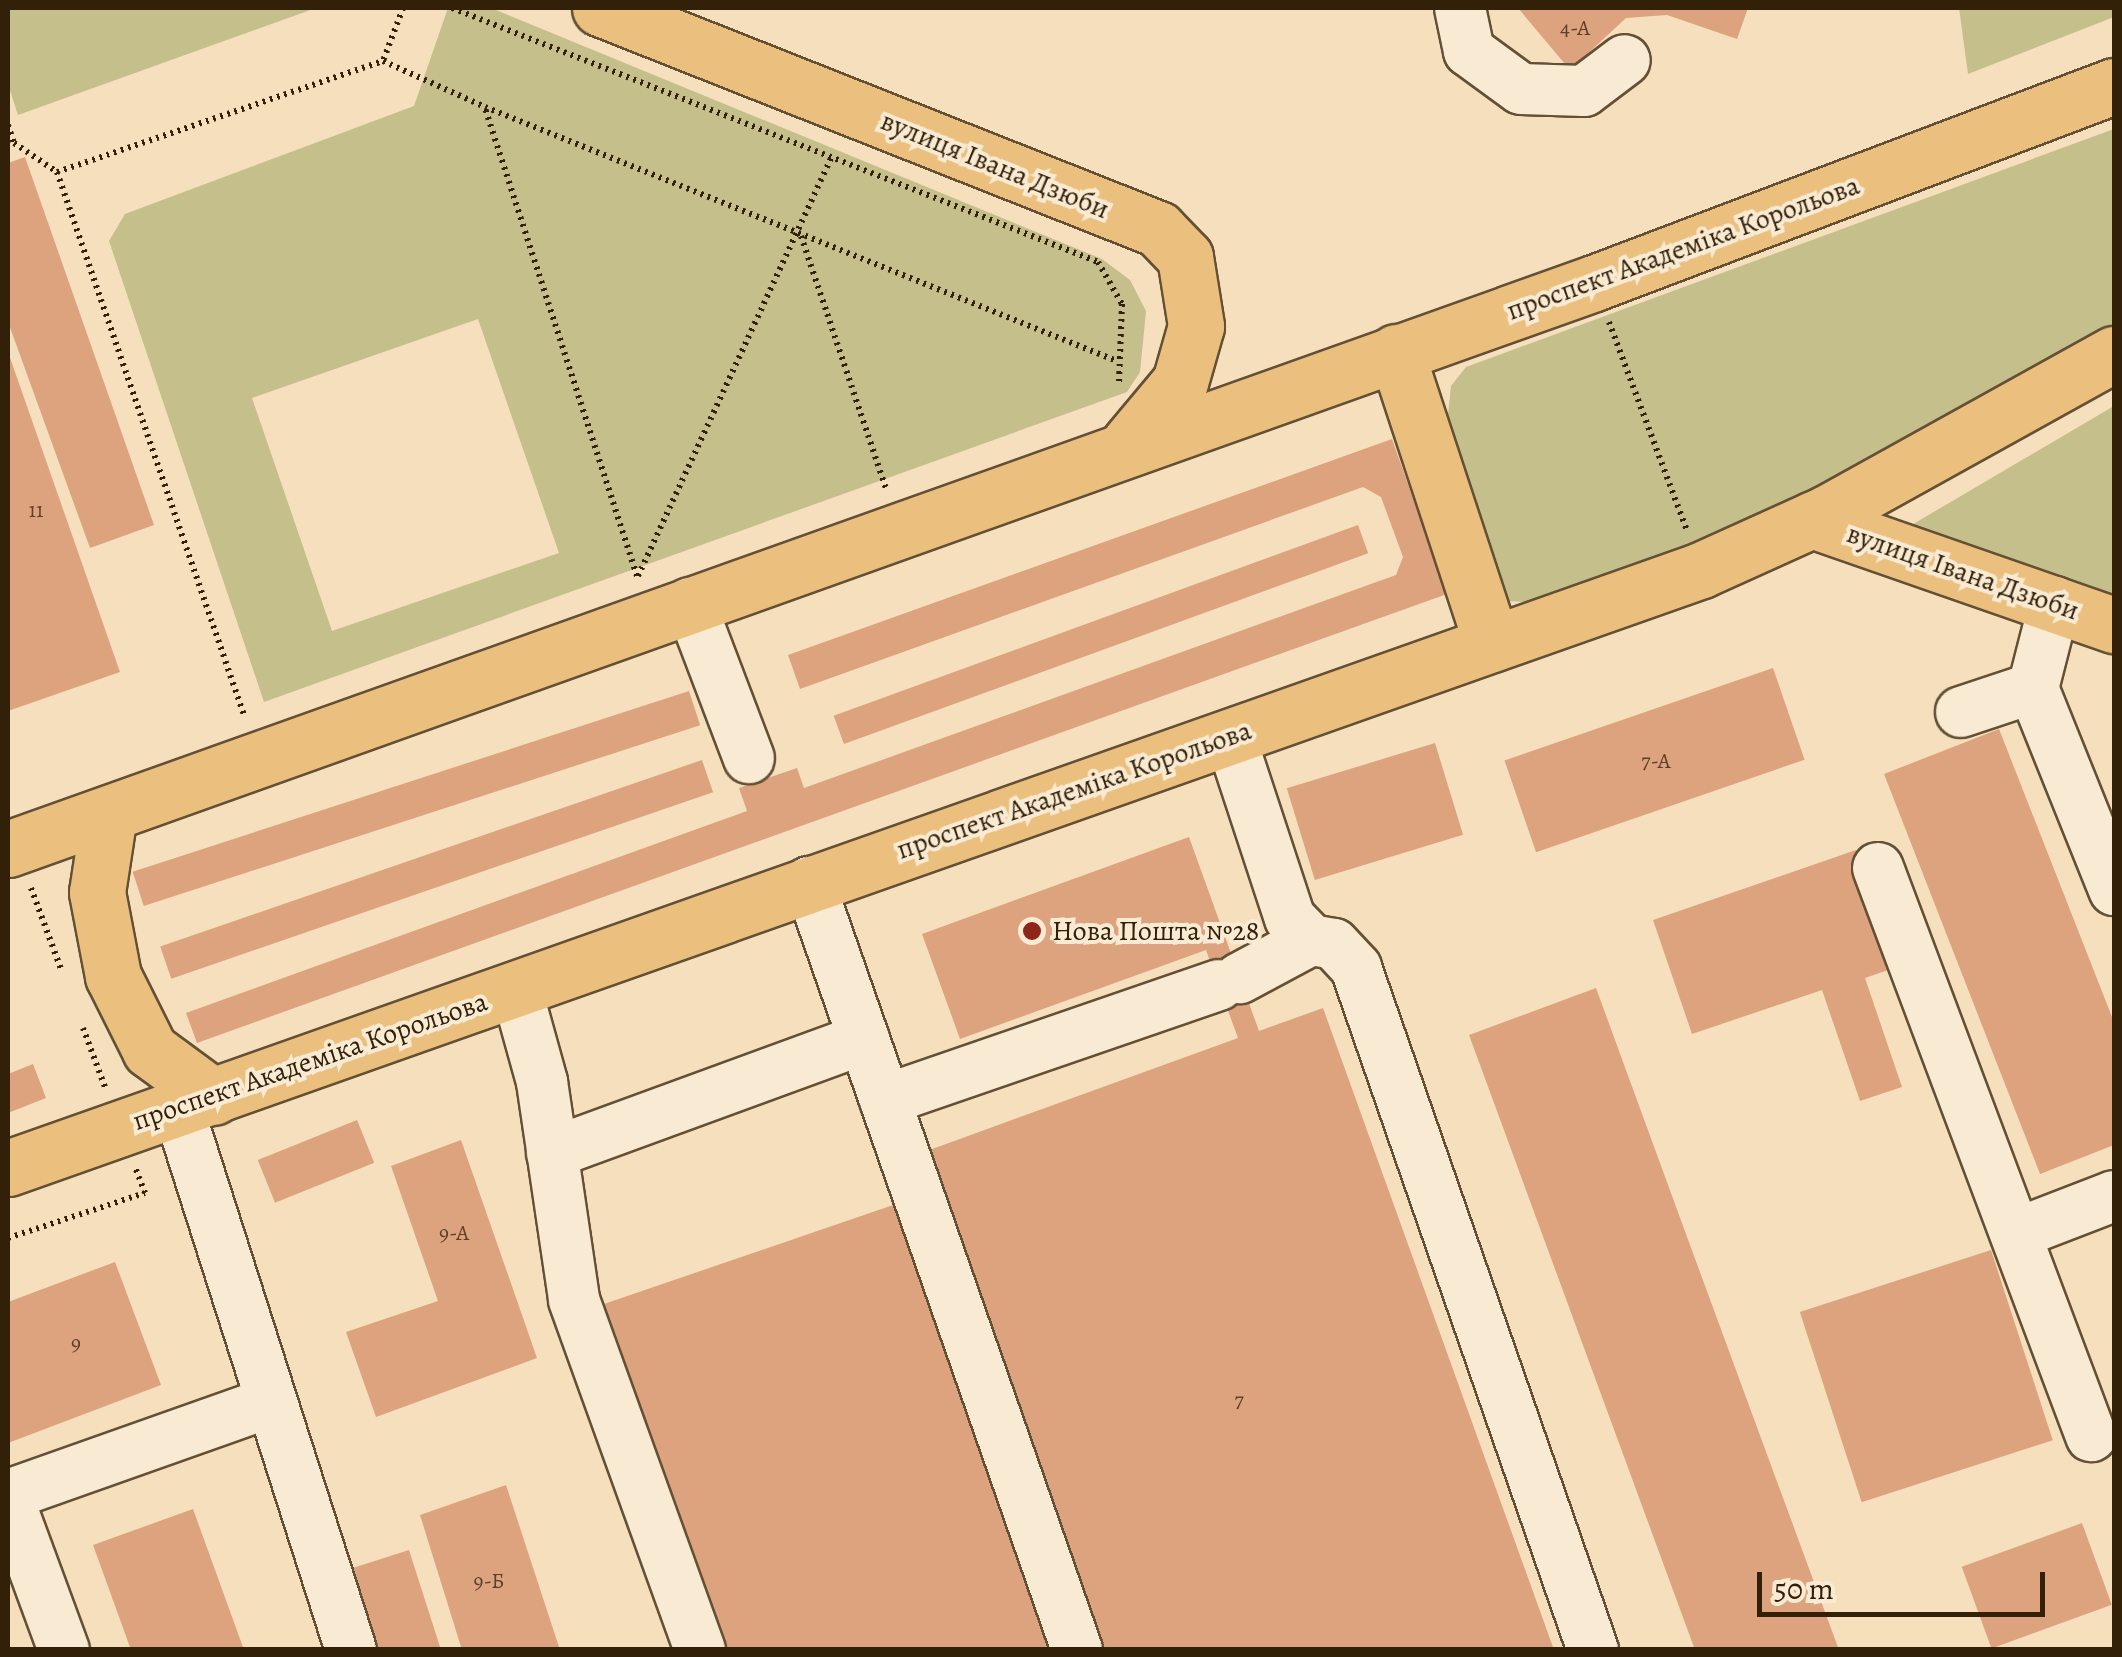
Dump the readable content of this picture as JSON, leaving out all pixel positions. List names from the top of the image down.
{
  "streets": {
    "main road": ["вулиця Івана Дзюби", "проспект Академіка Корольова"]
  },
  "crossings": [
    ["вулиця Івана Дзюби", "проспект Академіка Корольова"]
  ],
  "places": ["Нова Пошта №28"],
  "house_numbers": [
    "4-А",
    "11",
    "7-А",
    "9-А",
    "9",
    "7",
    "9-Б"
  ],
  "scale_bar": "50 m"
}
